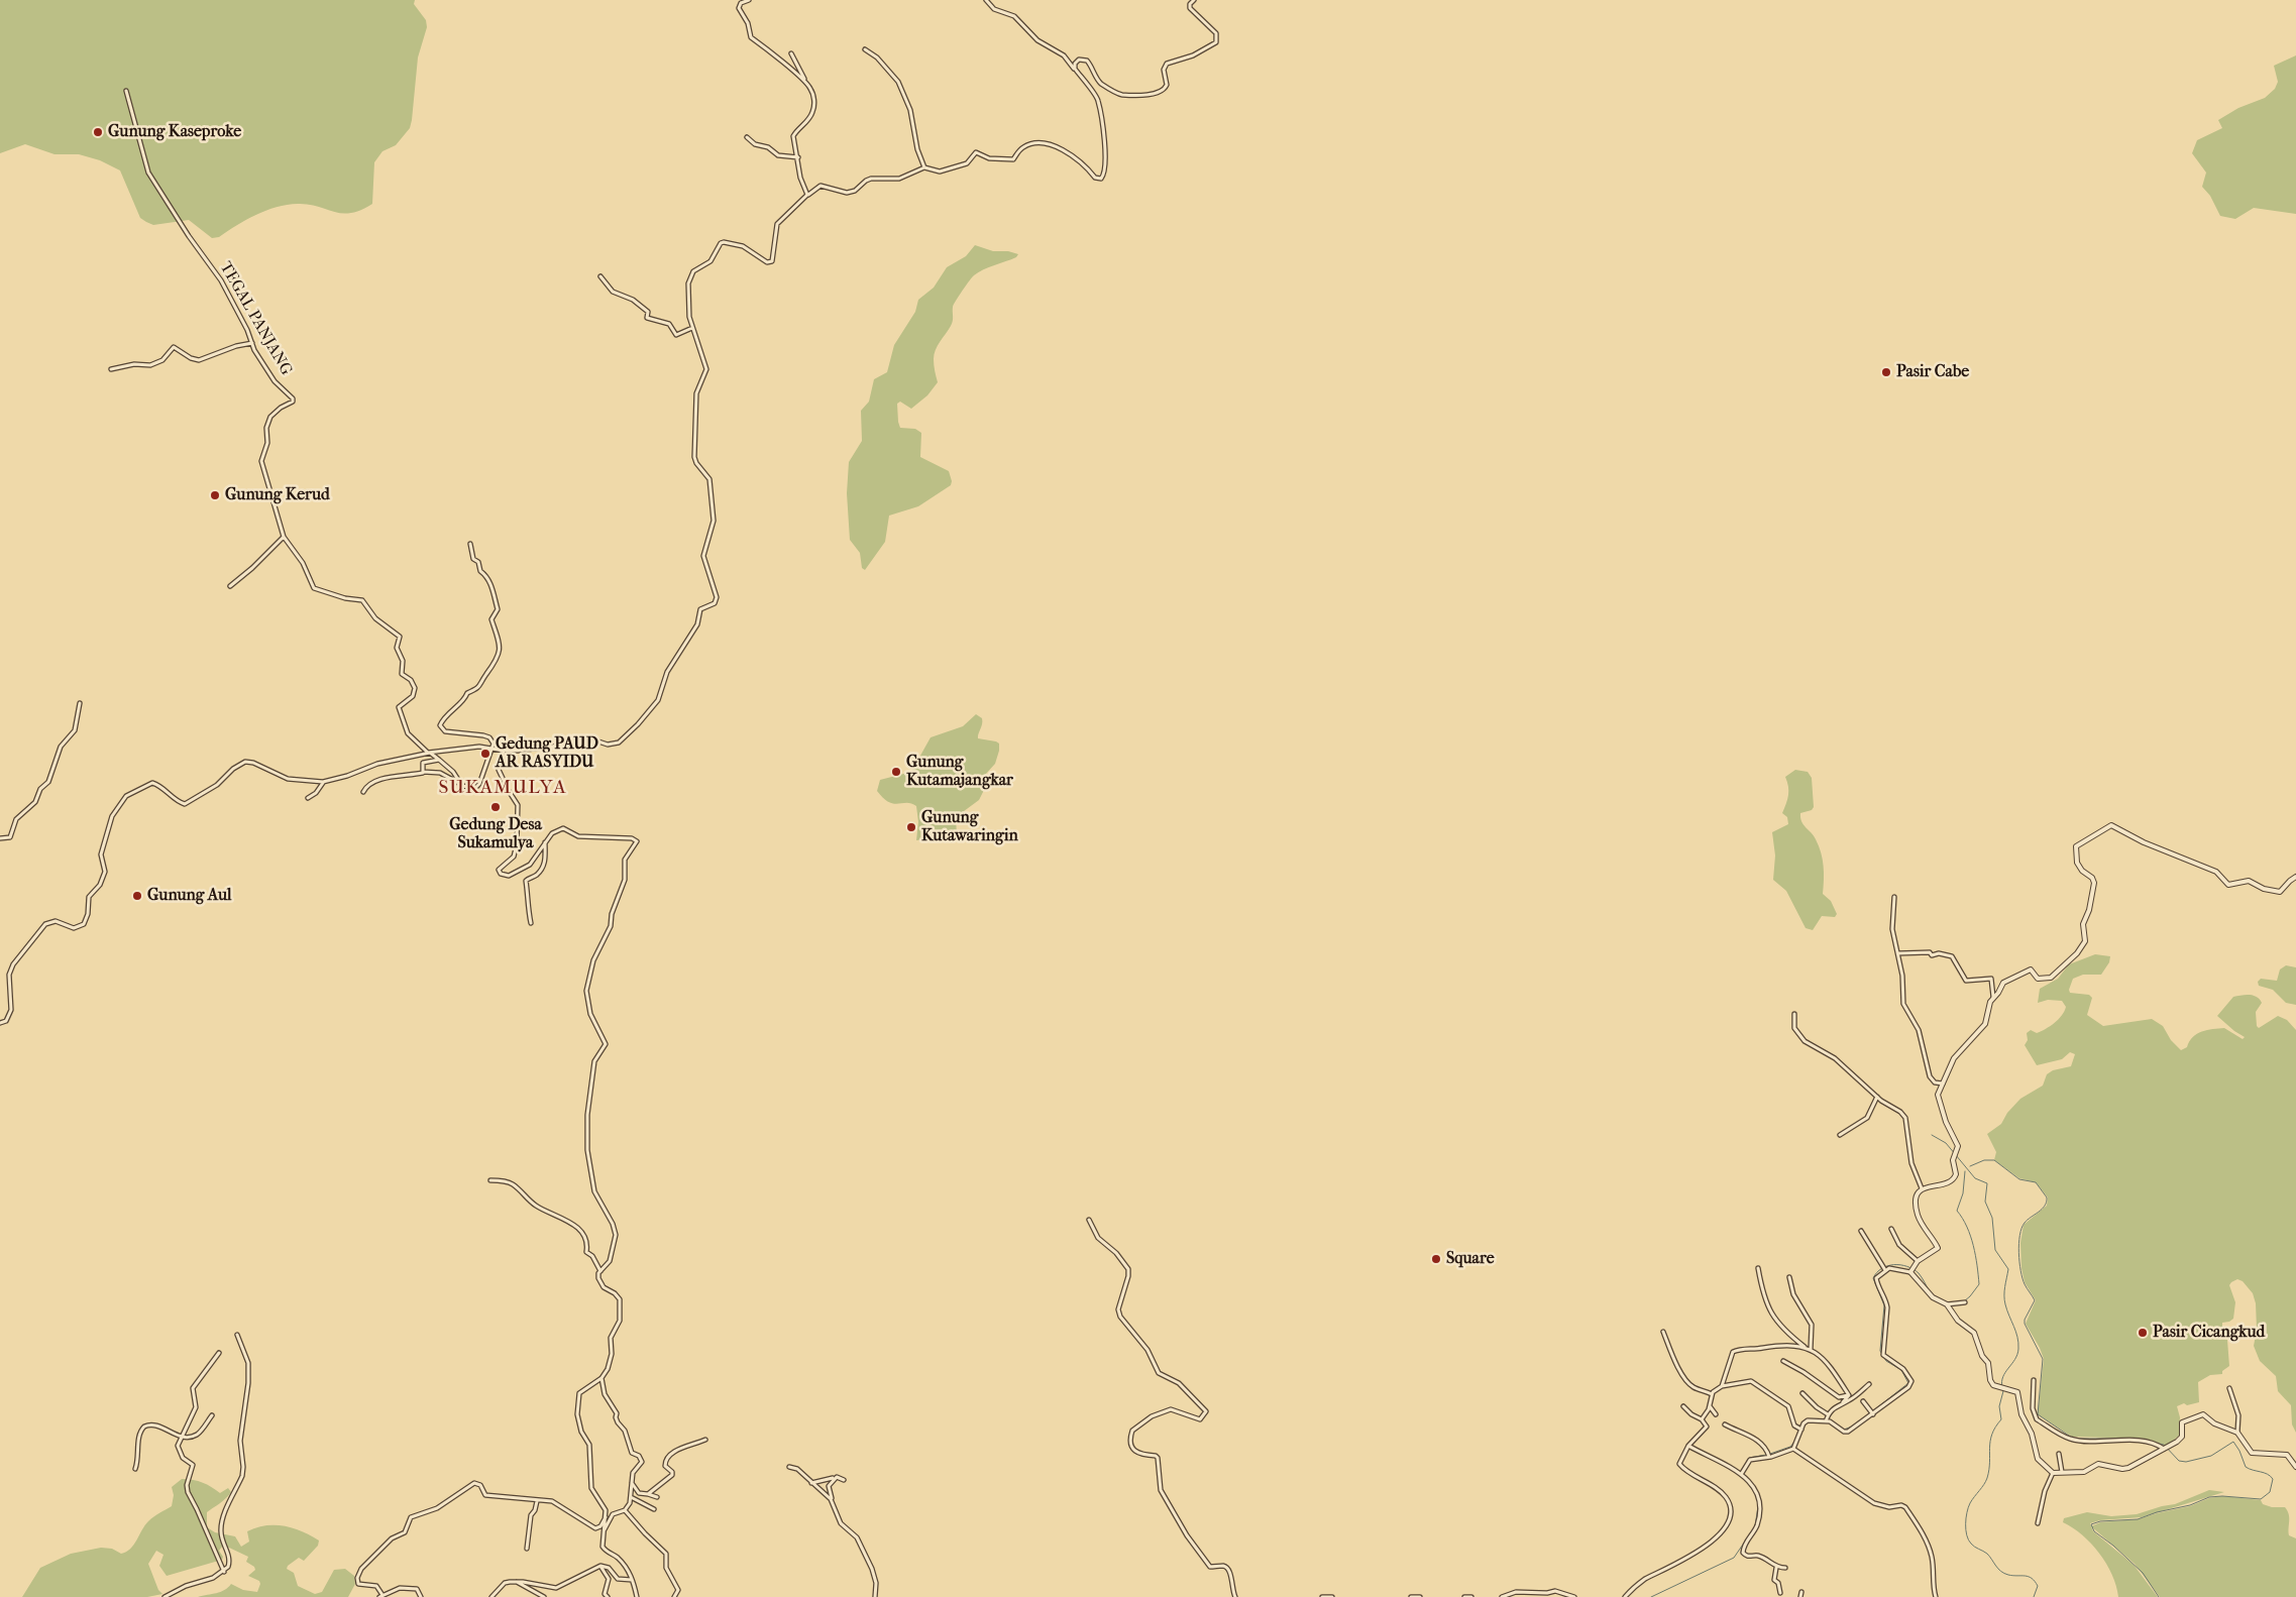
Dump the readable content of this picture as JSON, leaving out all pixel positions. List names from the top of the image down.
{
  "streets": {
    "street": ["TEGAL PANJANG"]
  },
  "districts": ["SUKAMULYA"],
  "places": [
    "Gunung Kaseproke",
    "Pasir Cabe",
    "Gunung Kerud",
    "Gedung PAUD AR RASYIDU",
    "Gunung Kutamajangkar",
    "Gedung Desa Sukamulya",
    "Gunung Kutawaringin",
    "Gunung Aul",
    "Square",
    "Pasir Cicangkud"
  ]
}
